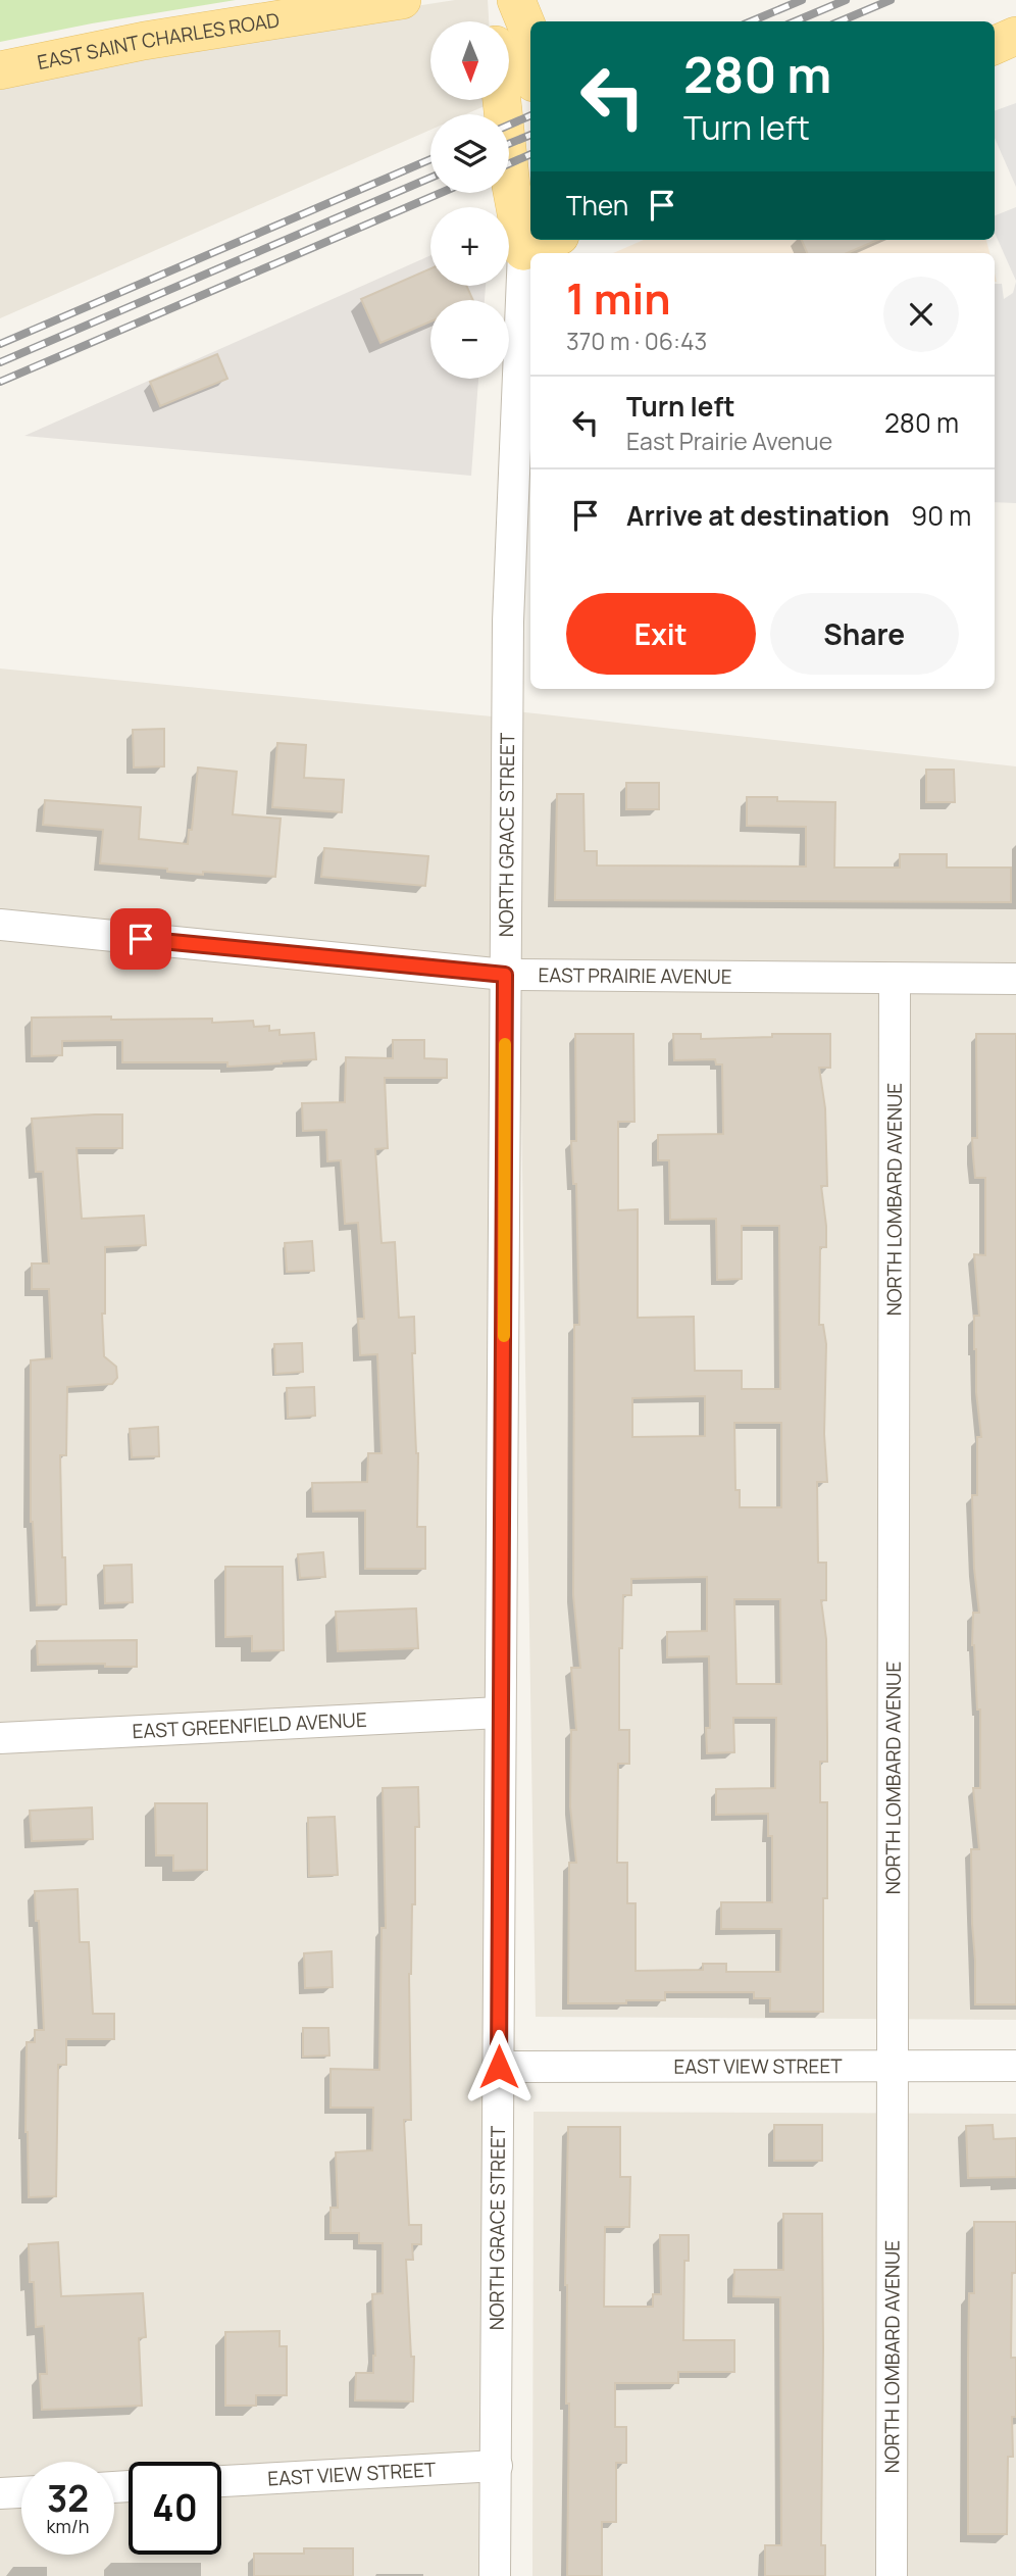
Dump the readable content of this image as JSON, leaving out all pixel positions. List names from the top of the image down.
{
  "streets": {
    "main road": ["EAST SAINT CHARLES ROAD", "NORTH GRACE STREET"],
    "street": [
      "EAST PRAIRIE AVENUE",
      "NORTH LOMBARD AVENUE",
      "EAST GREENFIELD AVENUE",
      "EAST VIEW STREET"
    ]
  },
  "crossings": [
    ["NORTH GRACE STREET", "EAST PRAIRIE AVENUE"],
    ["NORTH GRACE STREET", "EAST GREENFIELD AVENUE"],
    ["NORTH GRACE STREET", "EAST VIEW STREET"],
    ["EAST PRAIRIE AVENUE", "NORTH LOMBARD AVENUE"],
    ["NORTH LOMBARD AVENUE", "EAST VIEW STREET"]
  ],
  "north": "bottom",
  "page": {
    "map_buttons": ["+", "−"],
    "turn": ["280 m", "Turn left"],
    "then": "Then",
    "heading": ["1 min", "370 m · 06:43"],
    "list": [
      {
        "name": "Turn left",
        "note": "East Prairie Avenue",
        "value": "280 m"
      },
      {
        "name": "Arrive at destination",
        "value": "90 m"
      }
    ],
    "buttons": ["Exit", "Share"],
    "speed": "32 km/h",
    "limit": "40"
  }
}
